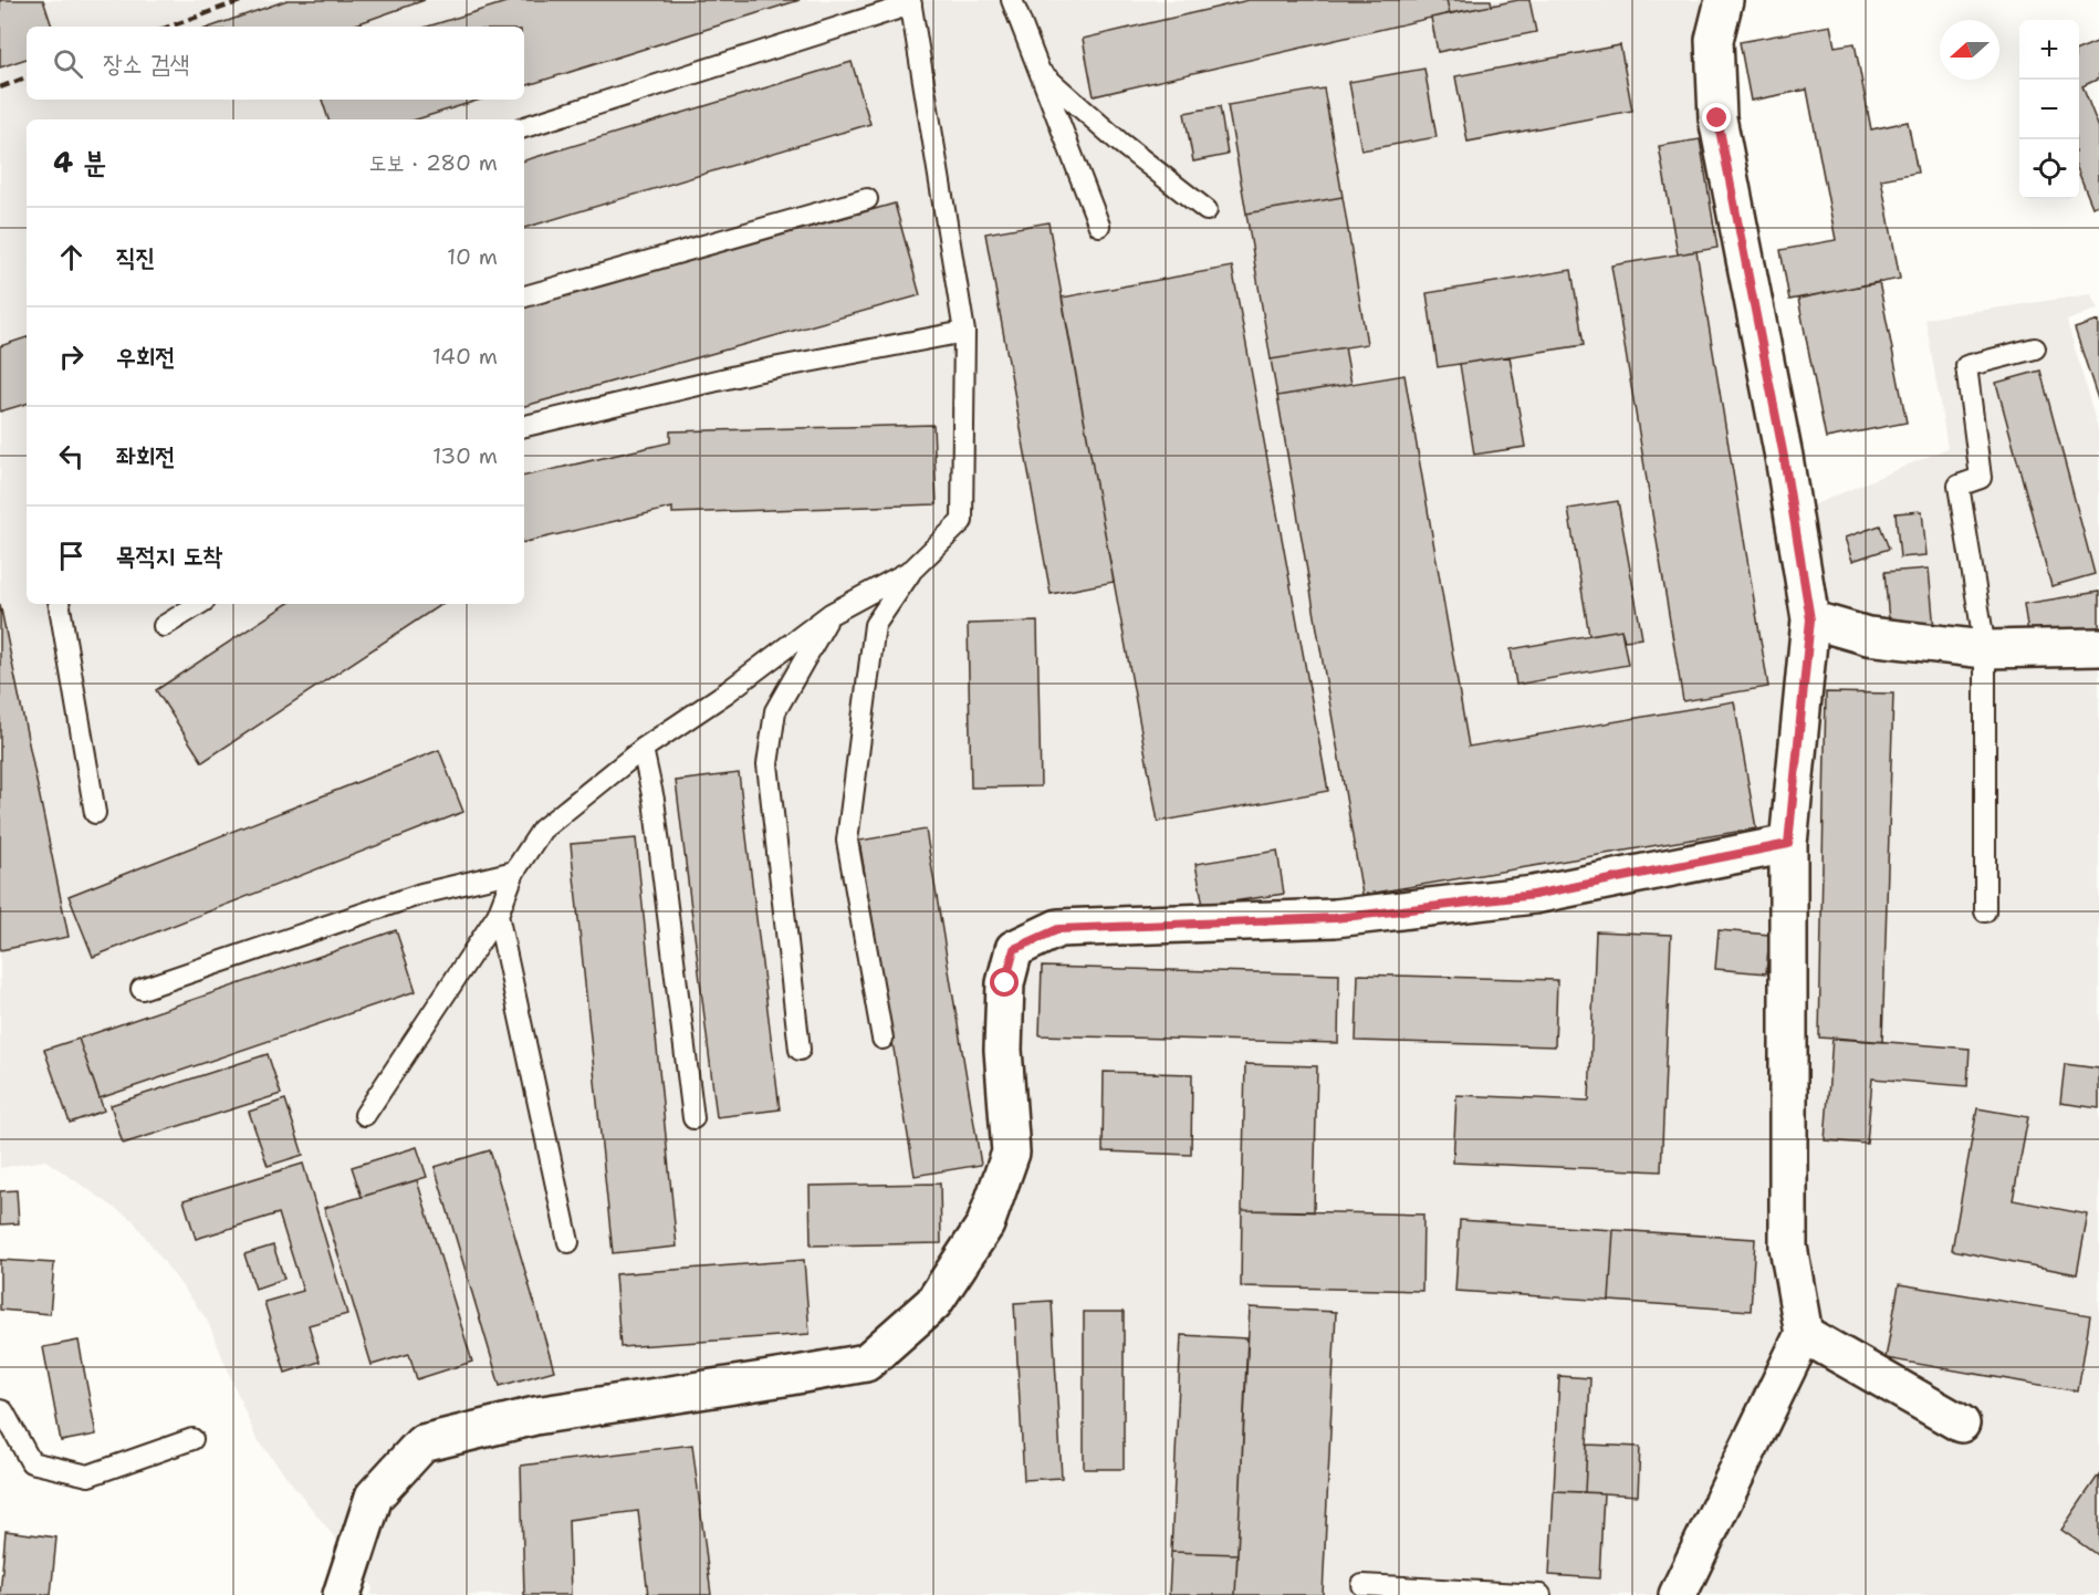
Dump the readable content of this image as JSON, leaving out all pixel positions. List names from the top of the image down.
{
  "north": "left",
  "page": {
    "map_buttons": ["+", "−"],
    "search": "장소 검색",
    "heading": ["4 분", "도보 · 280 m"],
    "list": [
      ["직진", "10 m"],
      ["우회전", "140 m"],
      ["좌회전", "130 m"],
      "목적지 도착"
    ]
  }
}
